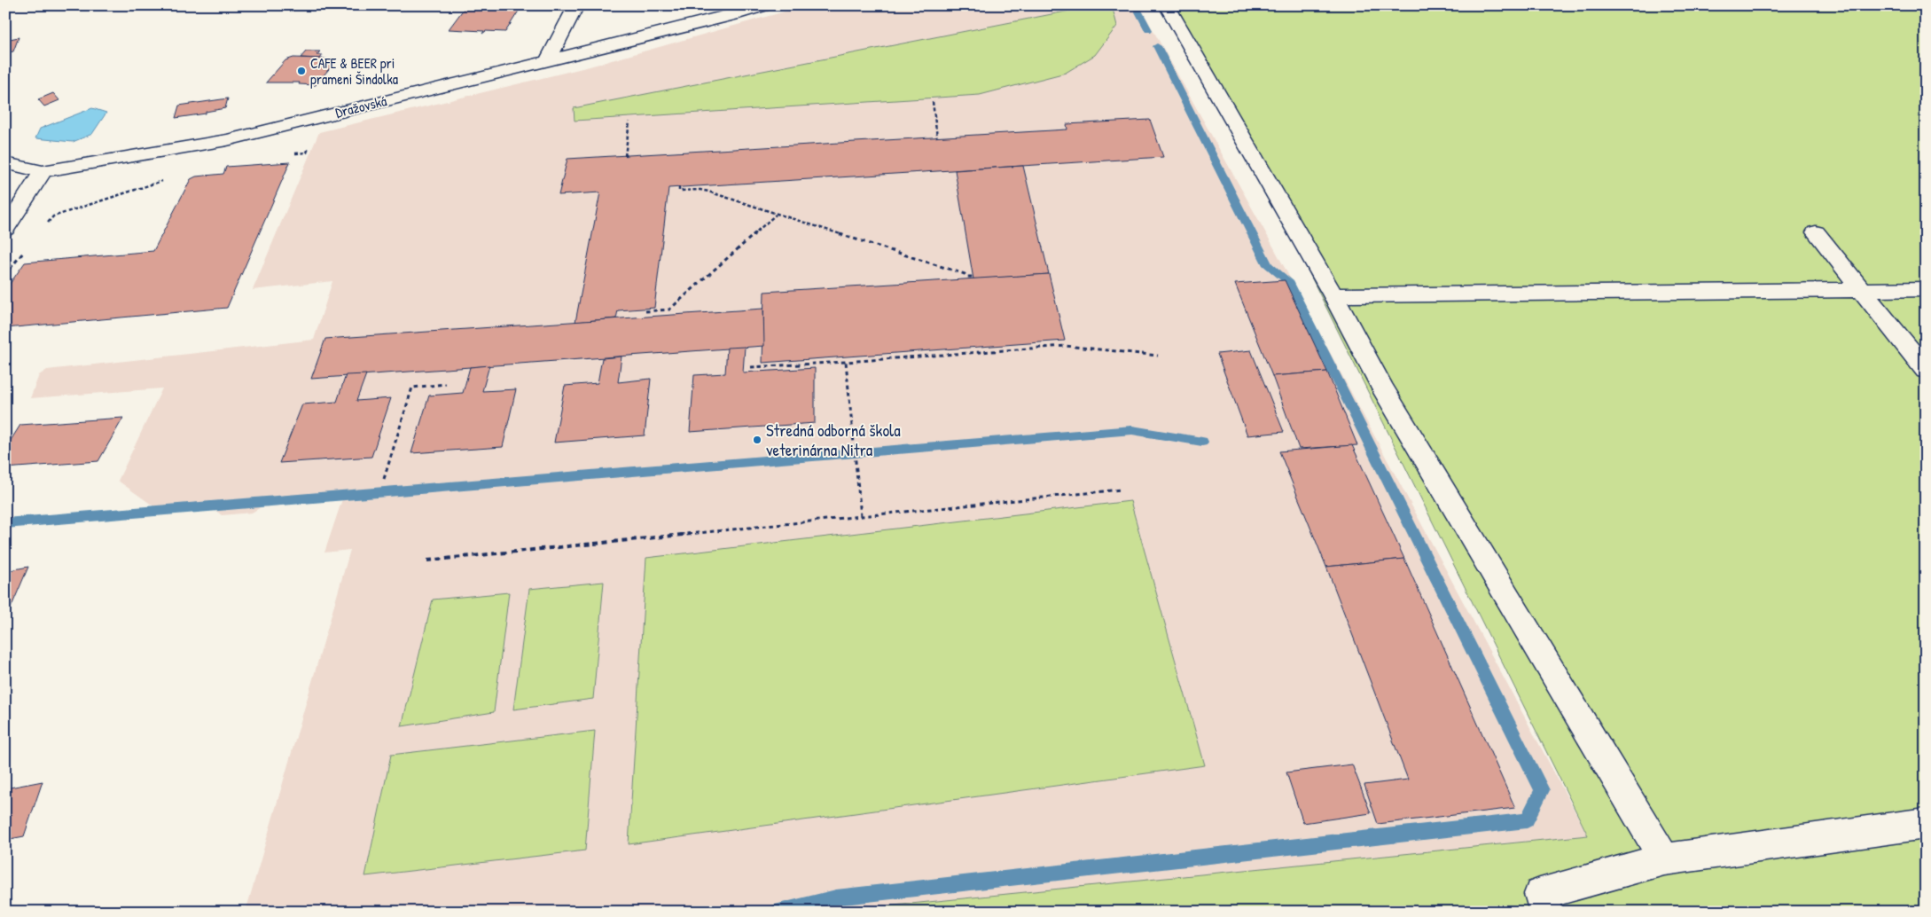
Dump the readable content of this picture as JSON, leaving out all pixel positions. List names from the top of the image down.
{
  "streets": {
    "street": ["Dražovská"]
  },
  "places": ["CAFE & BEER pri prameni Šindolka", "Stredná odborná škola veterinárna Nitra"]
}
